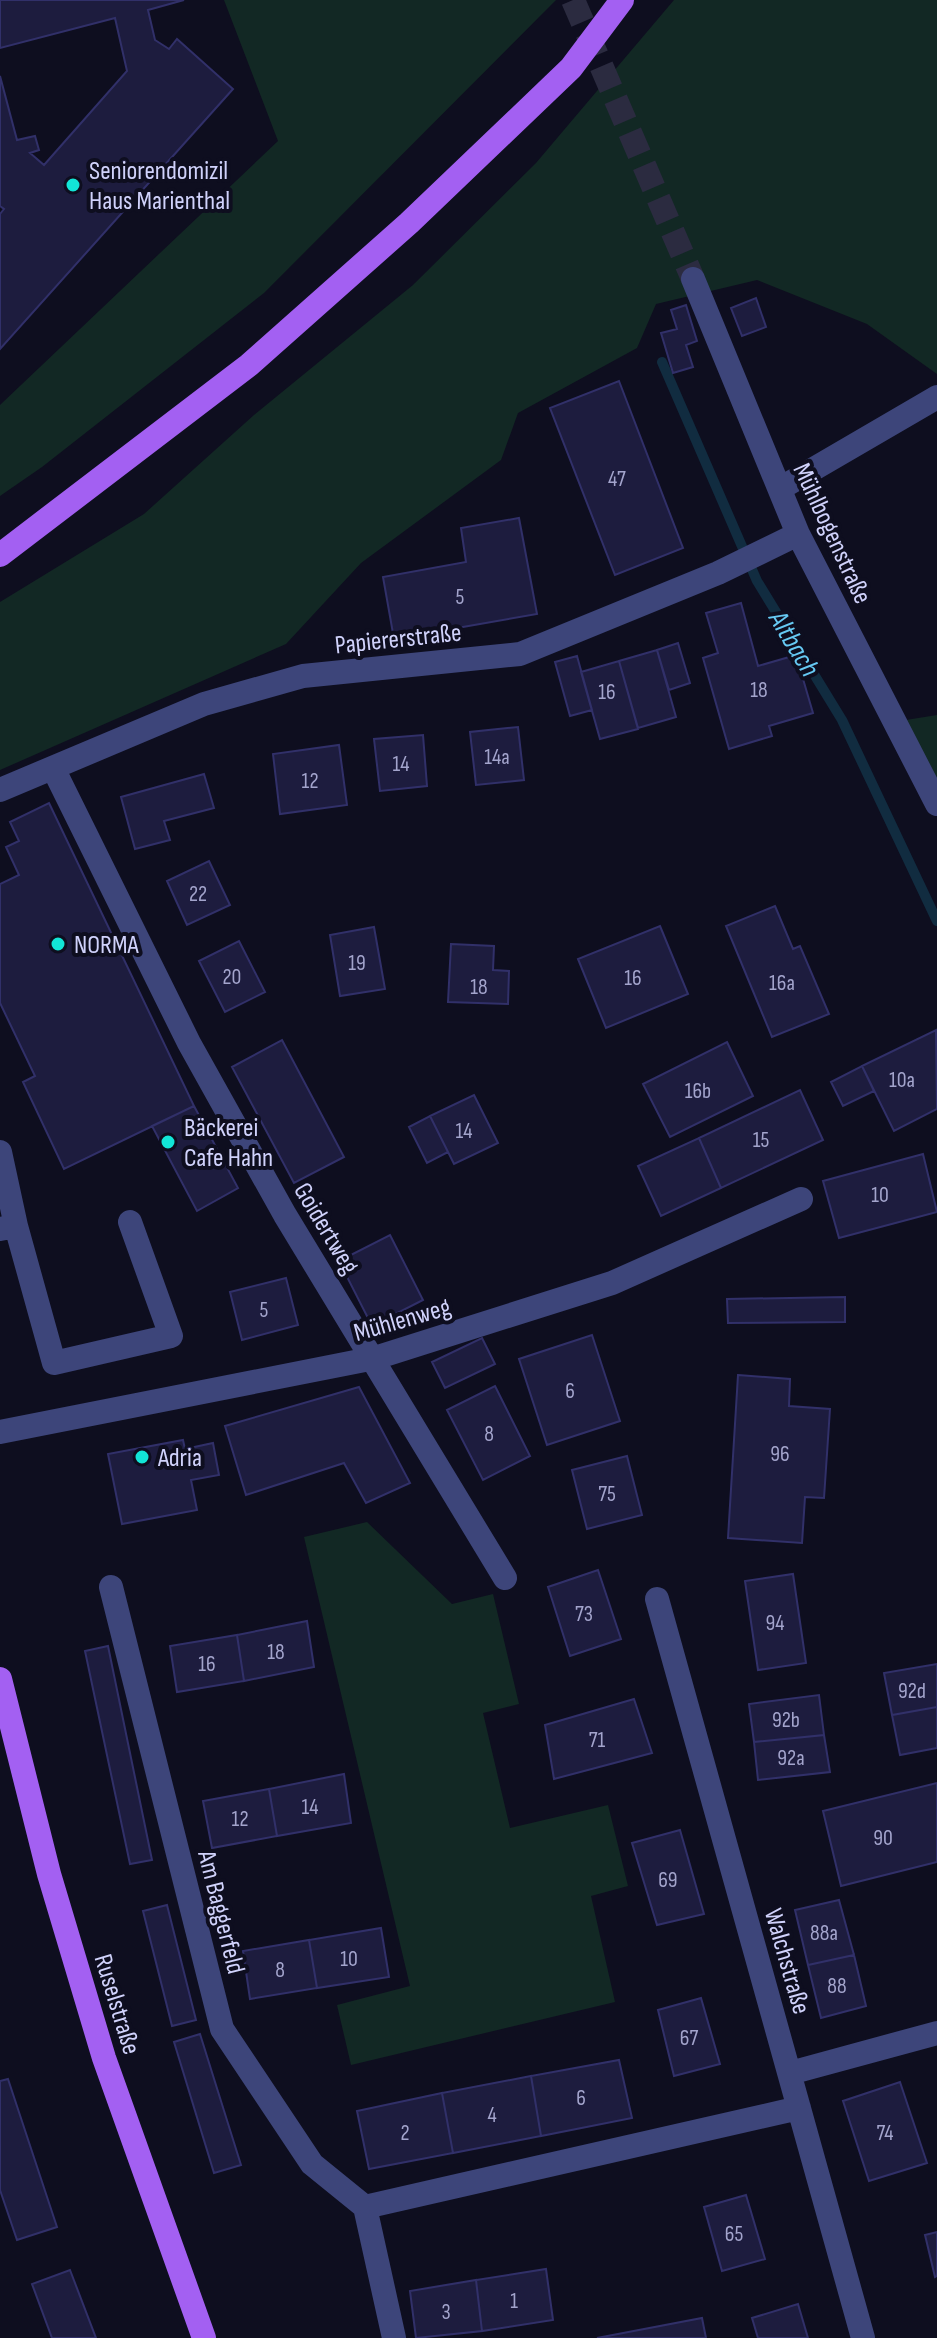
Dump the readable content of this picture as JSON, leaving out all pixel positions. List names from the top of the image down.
{
  "streets": {
    "main road": ["Ruselstraße"],
    "street": [
      "Mühlbogenstraße",
      "Papiererstraße",
      "Goidertweg",
      "Mühlenweg",
      "Am Baggerfeld",
      "Walchstraße"
    ]
  },
  "crossings": [
    ["Mühlbogenstraße", "Papiererstraße"],
    ["Papiererstraße", "Goidertweg"],
    ["Goidertweg", "Mühlenweg"]
  ],
  "water": ["Altbach"],
  "places": [
    "Seniorendomizil Haus Marienthal",
    "NORMA",
    "Bäckerei Cafe Hahn",
    "Adria"
  ],
  "house_numbers": [
    "47",
    "5",
    "18",
    "16",
    "14a",
    "14",
    "12",
    "22",
    "19",
    "20",
    "16",
    "16a",
    "18",
    "10a",
    "16b",
    "14",
    "15",
    "10",
    "5",
    "6",
    "8",
    "96",
    "75",
    "73",
    "94",
    "18",
    "16",
    "92d",
    "92b",
    "71",
    "92a",
    "14",
    "12",
    "90",
    "69",
    "88a",
    "10",
    "8",
    "88",
    "67",
    "6",
    "4",
    "2",
    "74",
    "65",
    "1",
    "3"
  ]
}
